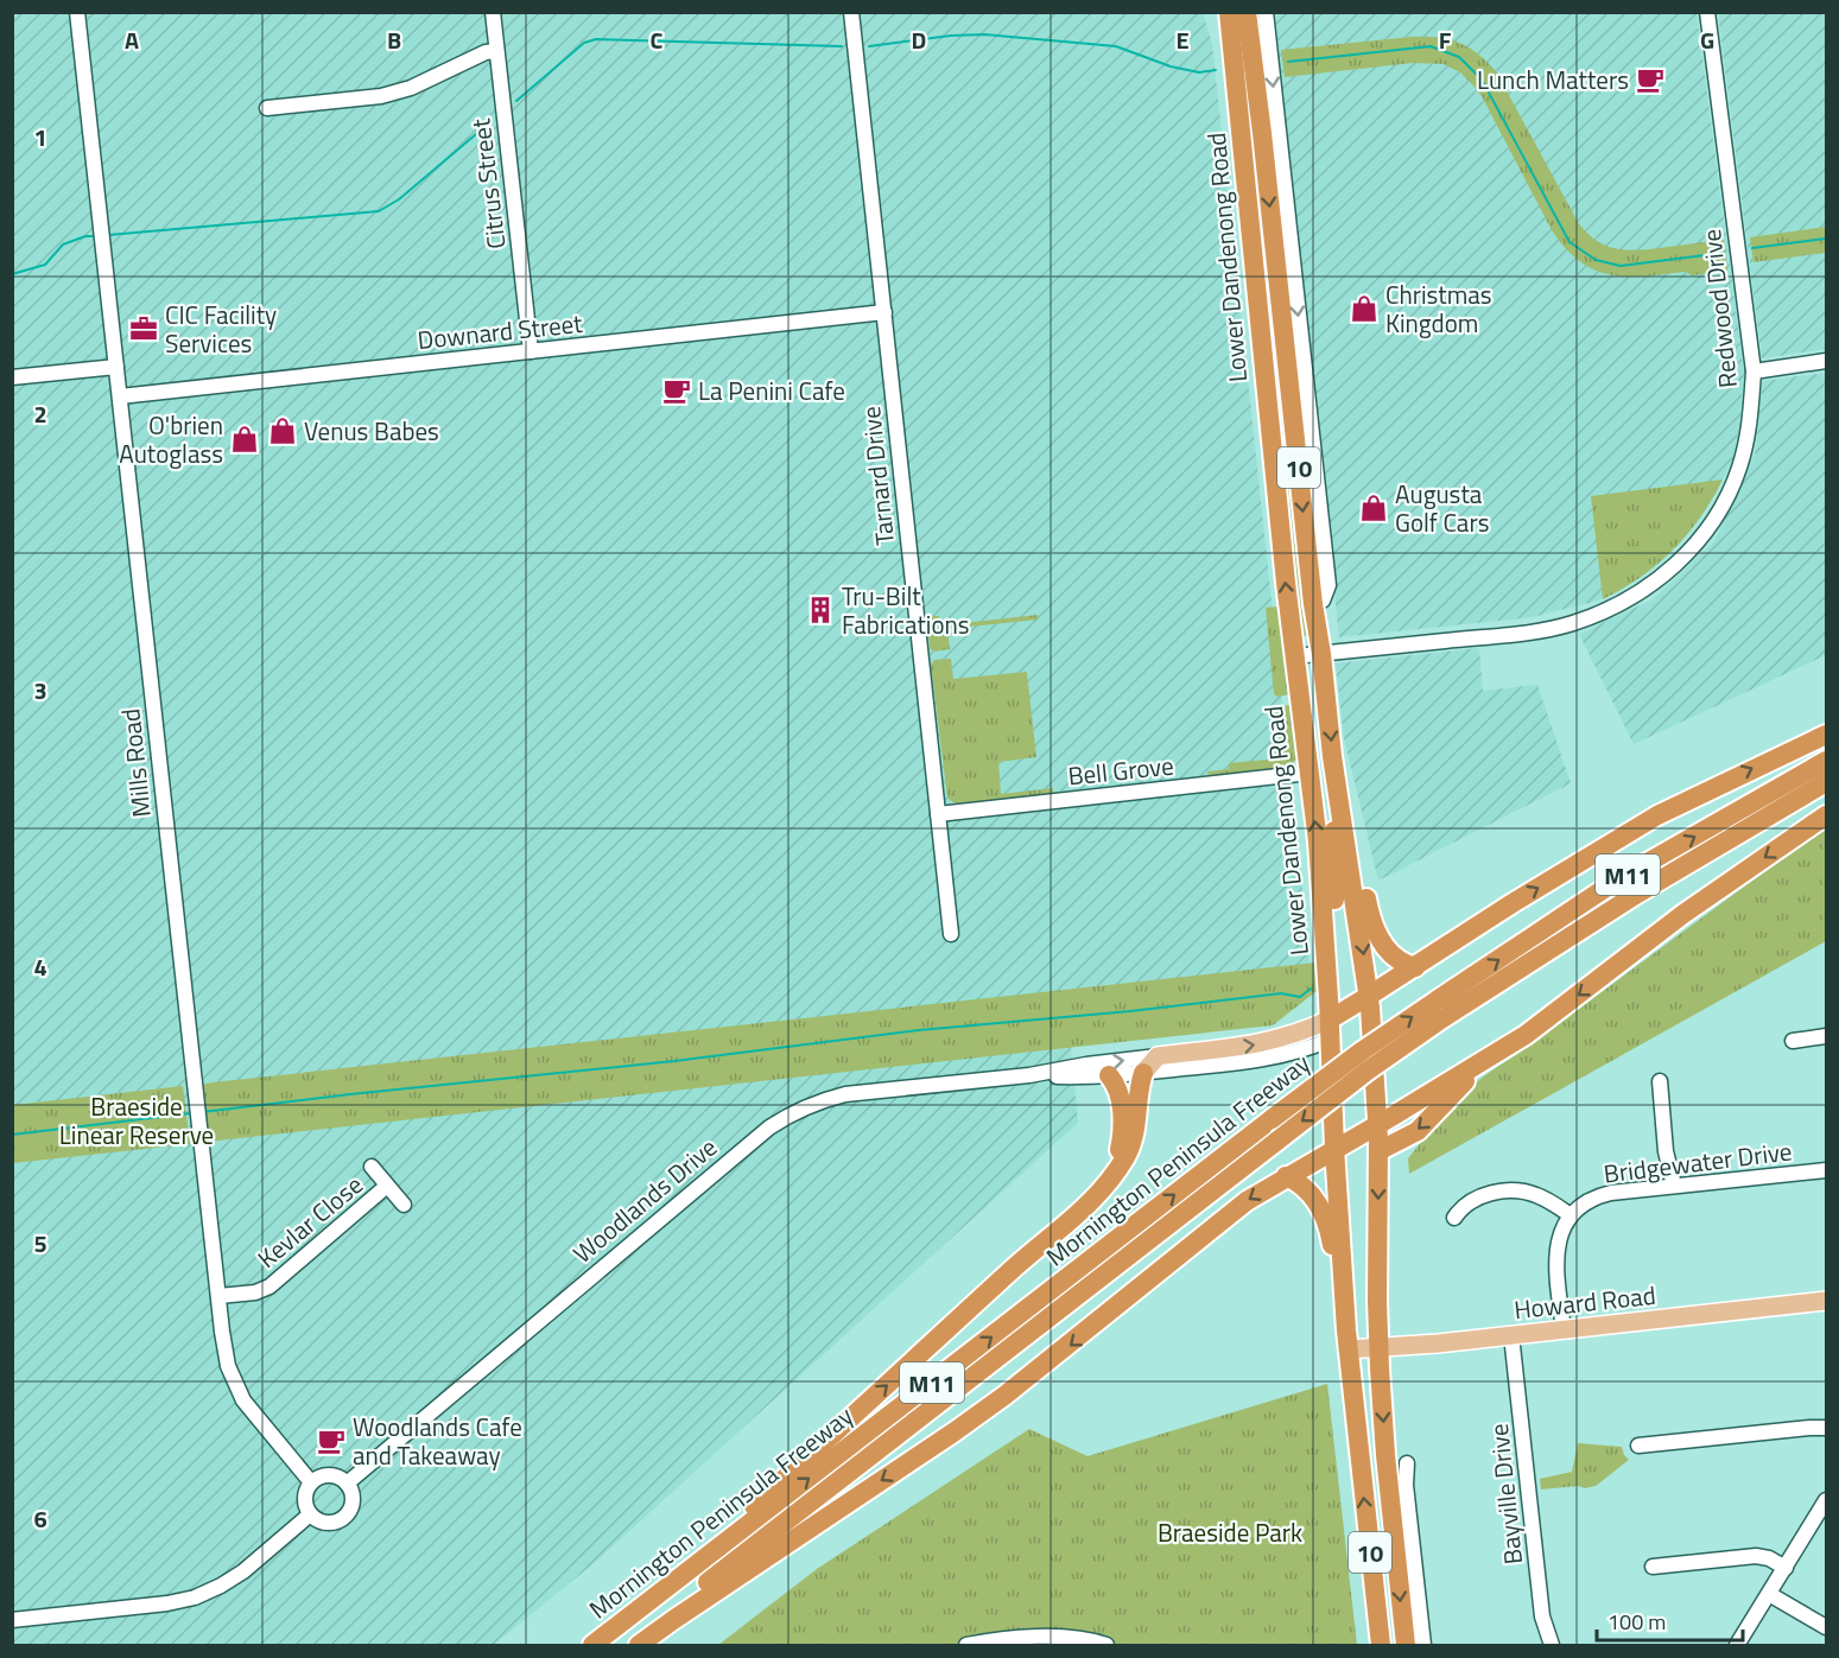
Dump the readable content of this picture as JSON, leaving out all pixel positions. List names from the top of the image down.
{
  "streets": {
    "highway": [
      "Lower Dandenong Road",
      "10",
      "M11",
      "Mornington Peninsula Freeway"
    ],
    "main road": ["Woodlands Drive", "Howard Road"],
    "street": [
      "Citrus Street",
      "Redwood Drive",
      "Downard Street",
      "Tarnard Drive",
      "Mills Road",
      "Bell Grove",
      "Bridgewater Drive",
      "Kevlar Close",
      "Bayville Drive"
    ]
  },
  "crossings": [
    ["Citrus Street", "Downard Street"],
    ["Lower Dandenong Road", "Redwood Drive"],
    ["Lower Dandenong Road", "Bell Grove"],
    ["Lower Dandenong Road", "Woodlands Drive"],
    ["Lower Dandenong Road", "Howard Road"],
    ["Downard Street", "Tarnard Drive"],
    ["Downard Street", "Mills Road"],
    ["10", "Woodlands Drive"],
    ["10", "Howard Road"],
    ["Tarnard Drive", "Bell Grove"],
    ["Mills Road", "Woodlands Drive"],
    ["Mills Road", "Kevlar Close"],
    ["Howard Road", "Bayville Drive"]
  ],
  "parks": ["Braeside Linear Reserve", "Braeside Park"],
  "places": {
    "cafe": ["Lunch Matters", "La Penini Cafe", "Woodlands Cafe and Takeaway"],
    "shop": [
      "Christmas Kingdom",
      "Venus Babes",
      "O'brien Autoglass",
      "Augusta Golf Cars"
    ],
    "office": ["CIC Facility Services"],
    "building": ["Tru-Bilt Fabrications"]
  },
  "scale_bar": "100 m",
  "grid": {
    "columns": [
      "A",
      "B",
      "C",
      "D",
      "E",
      "F",
      "G"
    ],
    "rows": [
      "1",
      "2",
      "3",
      "4",
      "5",
      "6"
    ]
  }
}
